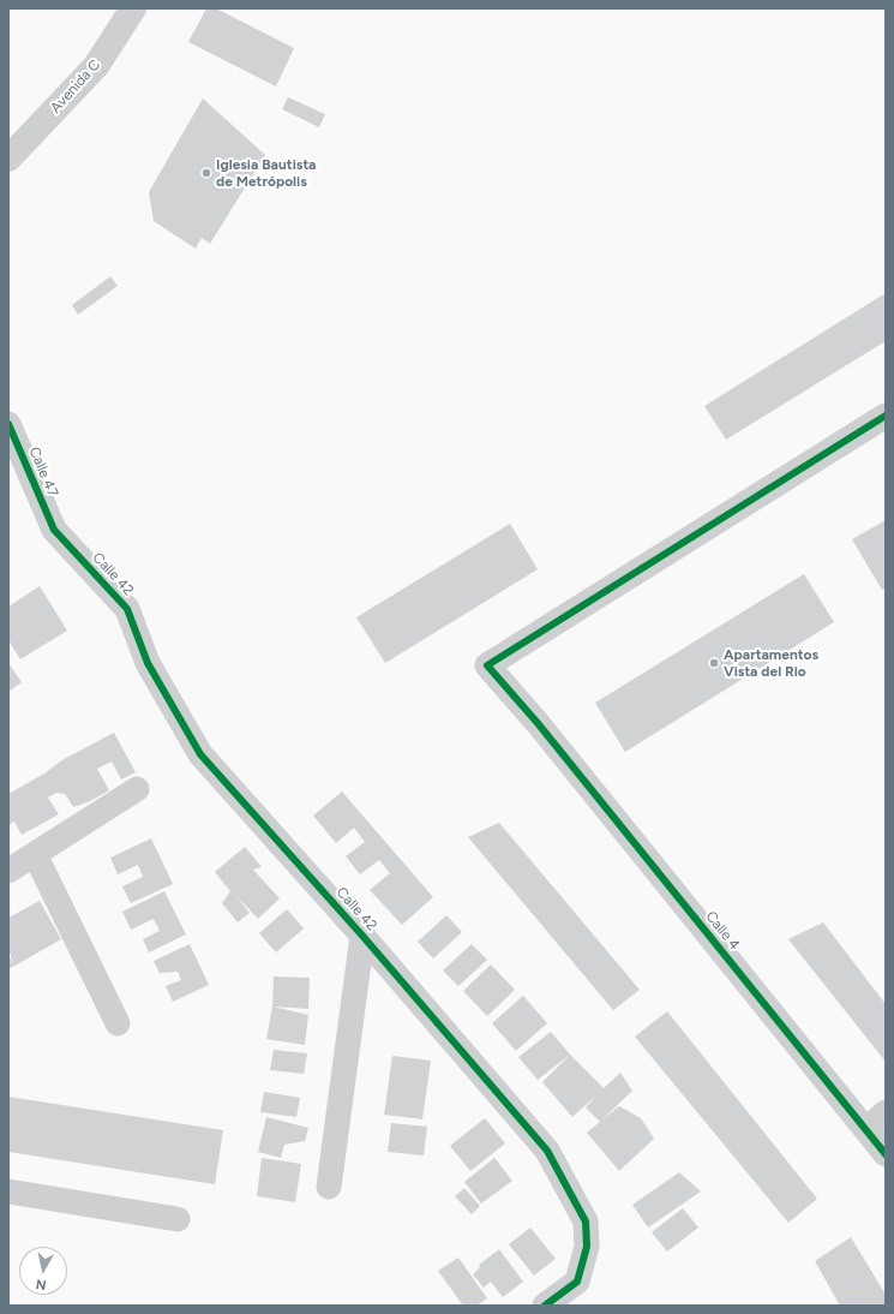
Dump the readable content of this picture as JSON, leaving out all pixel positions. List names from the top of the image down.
{
  "streets": {
    "street": [
      "Avenida C",
      "Calle 47",
      "Calle 42",
      "Calle 4"
    ]
  },
  "crossings": [
    ["Calle 47", "Calle 42"]
  ],
  "places": ["Iglesia Bautista de Metrópolis", "Apartamentos Vista del Rio"],
  "north": "bottom"
}
